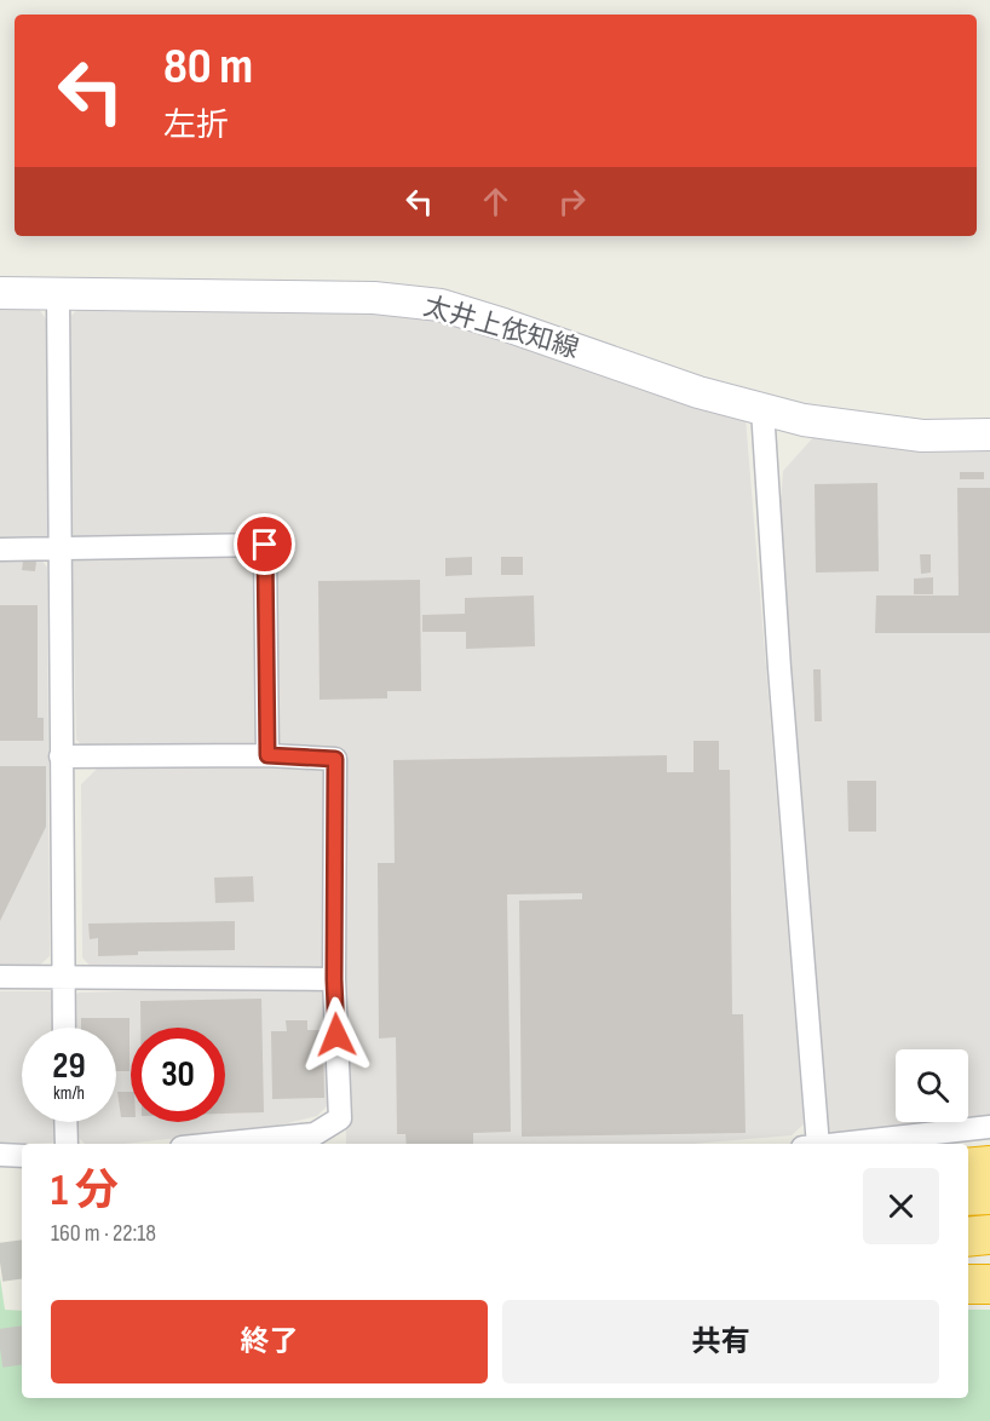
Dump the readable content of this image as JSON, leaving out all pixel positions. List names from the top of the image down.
{
  "streets": {
    "main road": ["太井上依知線"]
  },
  "page": {
    "turn": ["80 m", "左折"],
    "speed": "29 km/h",
    "limit": "30",
    "heading": ["1 分", "160 m · 22:18"],
    "buttons": ["終了", "共有"]
  }
}
